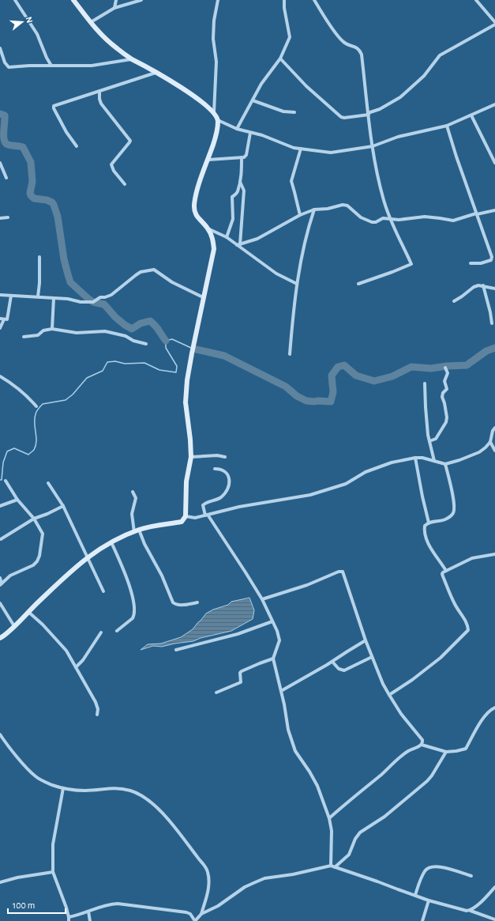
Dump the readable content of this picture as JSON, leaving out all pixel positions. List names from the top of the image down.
{
  "scale_bar": "100 m",
  "north": "right"
}
